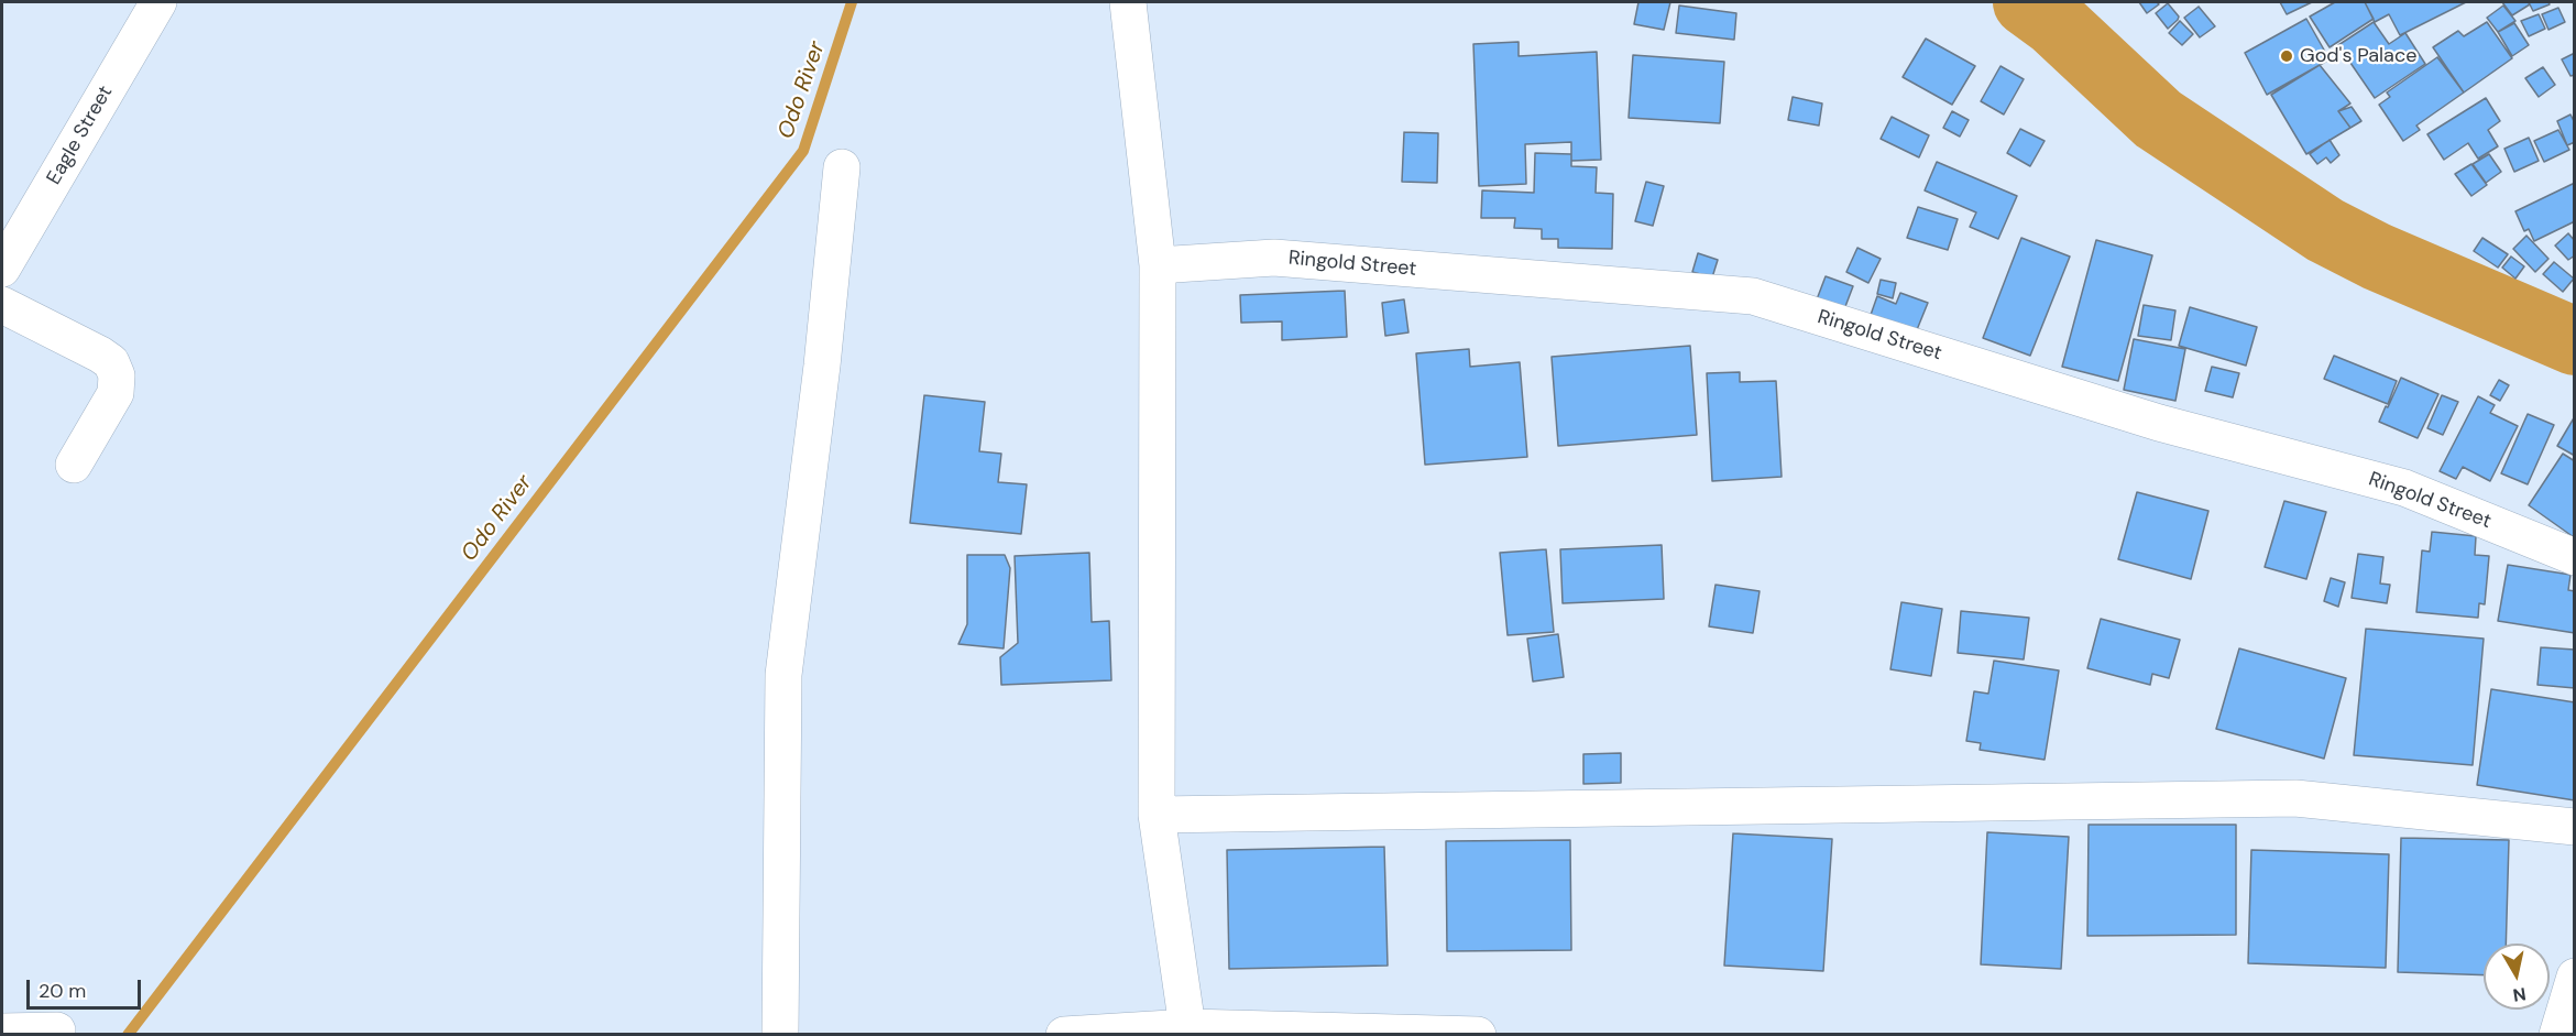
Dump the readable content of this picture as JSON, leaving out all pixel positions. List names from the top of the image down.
{
  "streets": {
    "street": ["Eagle Street", "Ringold Street"]
  },
  "water": ["Odo River"],
  "places": ["God's Palace"],
  "scale_bar": "20 m",
  "north": "bottom"
}
